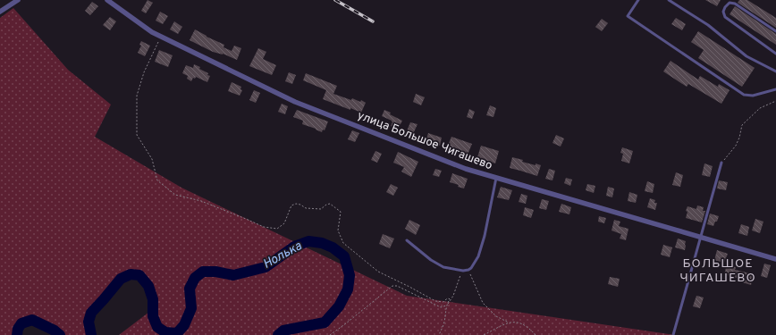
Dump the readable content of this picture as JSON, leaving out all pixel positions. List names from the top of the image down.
{
  "streets": {
    "street": ["улица Большое Чигашево"]
  },
  "districts": ["БОЛЬШОЕ ЧИГАШЕВО"],
  "water": ["Нолька"]
}
